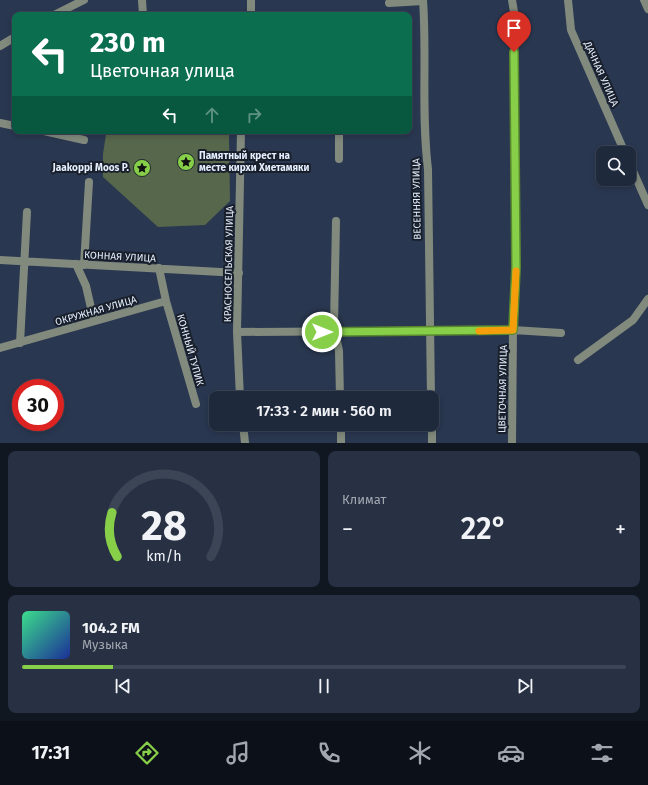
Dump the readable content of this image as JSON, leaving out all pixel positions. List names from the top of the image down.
{
  "streets": {
    "street": [
      "ДАЧНАЯ УЛИЦА",
      "ВЕСЕННЯЯ УЛИЦА",
      "КОННАЯ УЛИЦА",
      "КРАСНОСЕЛЬСКАЯ УЛИЦА",
      "ОКРУЖНАЯ УЛИЦА",
      "КОННЫЙ ТУПИК",
      "ЦВЕТОЧНАЯ УЛИЦА"
    ]
  },
  "crossings": [
    ["КОННАЯ УЛИЦА", "КРАСНОСЕЛЬСКАЯ УЛИЦА"],
    ["ОКРУЖНАЯ УЛИЦА", "КОННЫЙ ТУПИК"]
  ],
  "places": {
    "place": ["Памятный крест на месте кирхи Хиетамяки", "Jaakoppi Moos P."]
  },
  "page": {
    "turn": ["230 m", "Цветочная улица"],
    "limit": "30",
    "trip": "17:33 · 2 мин · 560 m",
    "tile": "Климат",
    "heat": ["−", "22°", "+"],
    "song": ["104.2 FM", "Музыка"],
    "tabs": "17:31",
    "gauge": ["28", "km/h"]
  }
}
